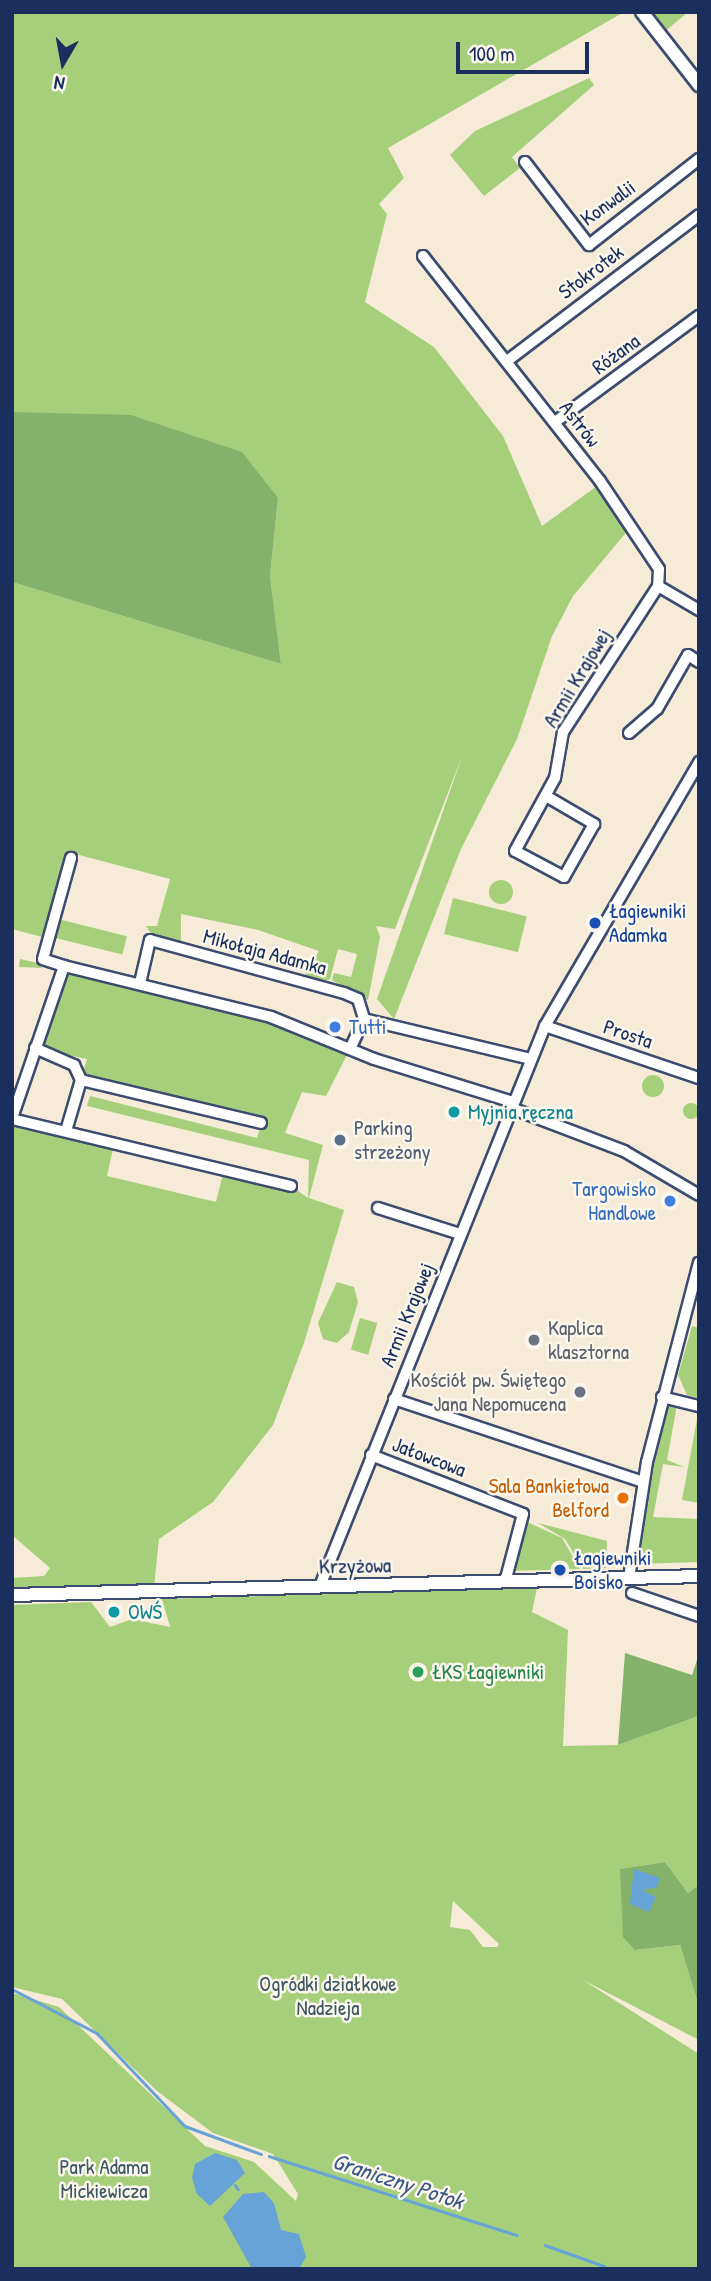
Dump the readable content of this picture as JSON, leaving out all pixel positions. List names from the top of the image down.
{
  "streets": {
    "street": [
      "Konwalii",
      "Stokrotek",
      "Różana",
      "Astrów",
      "Armii Krajowej",
      "Mikołaja Adamka",
      "Prosta",
      "Jałowcowa",
      "Krzyżowa"
    ]
  },
  "crossings": [
    ["Stokrotek", "Astrów"],
    ["Różana", "Astrów"],
    ["Astrów", "Armii Krajowej"],
    ["Armii Krajowej", "Prosta"],
    ["Armii Krajowej", "Jałowcowa"],
    ["Armii Krajowej", "Krzyżowa"],
    ["Jałowcowa", "Krzyżowa"]
  ],
  "water": ["Graniczny Potok"],
  "parks": ["Ogródki działkowe Nadzieja", "Park Adama Mickiewicza"],
  "places": [
    "Łagiewniki Adamka",
    "Tutti",
    "Myjnia ręczna",
    "Parking strzeżony",
    "Targowisko Handlowe",
    "Kaplica klasztorna",
    "Kościół pw. Świętego Jana Nepomucena",
    "Sala Bankietowa Belford",
    "Łagiewniki Boisko",
    "OWŚ",
    "ŁKS Łagiewniki"
  ],
  "scale_bar": "100 m",
  "north": "bottom"
}
